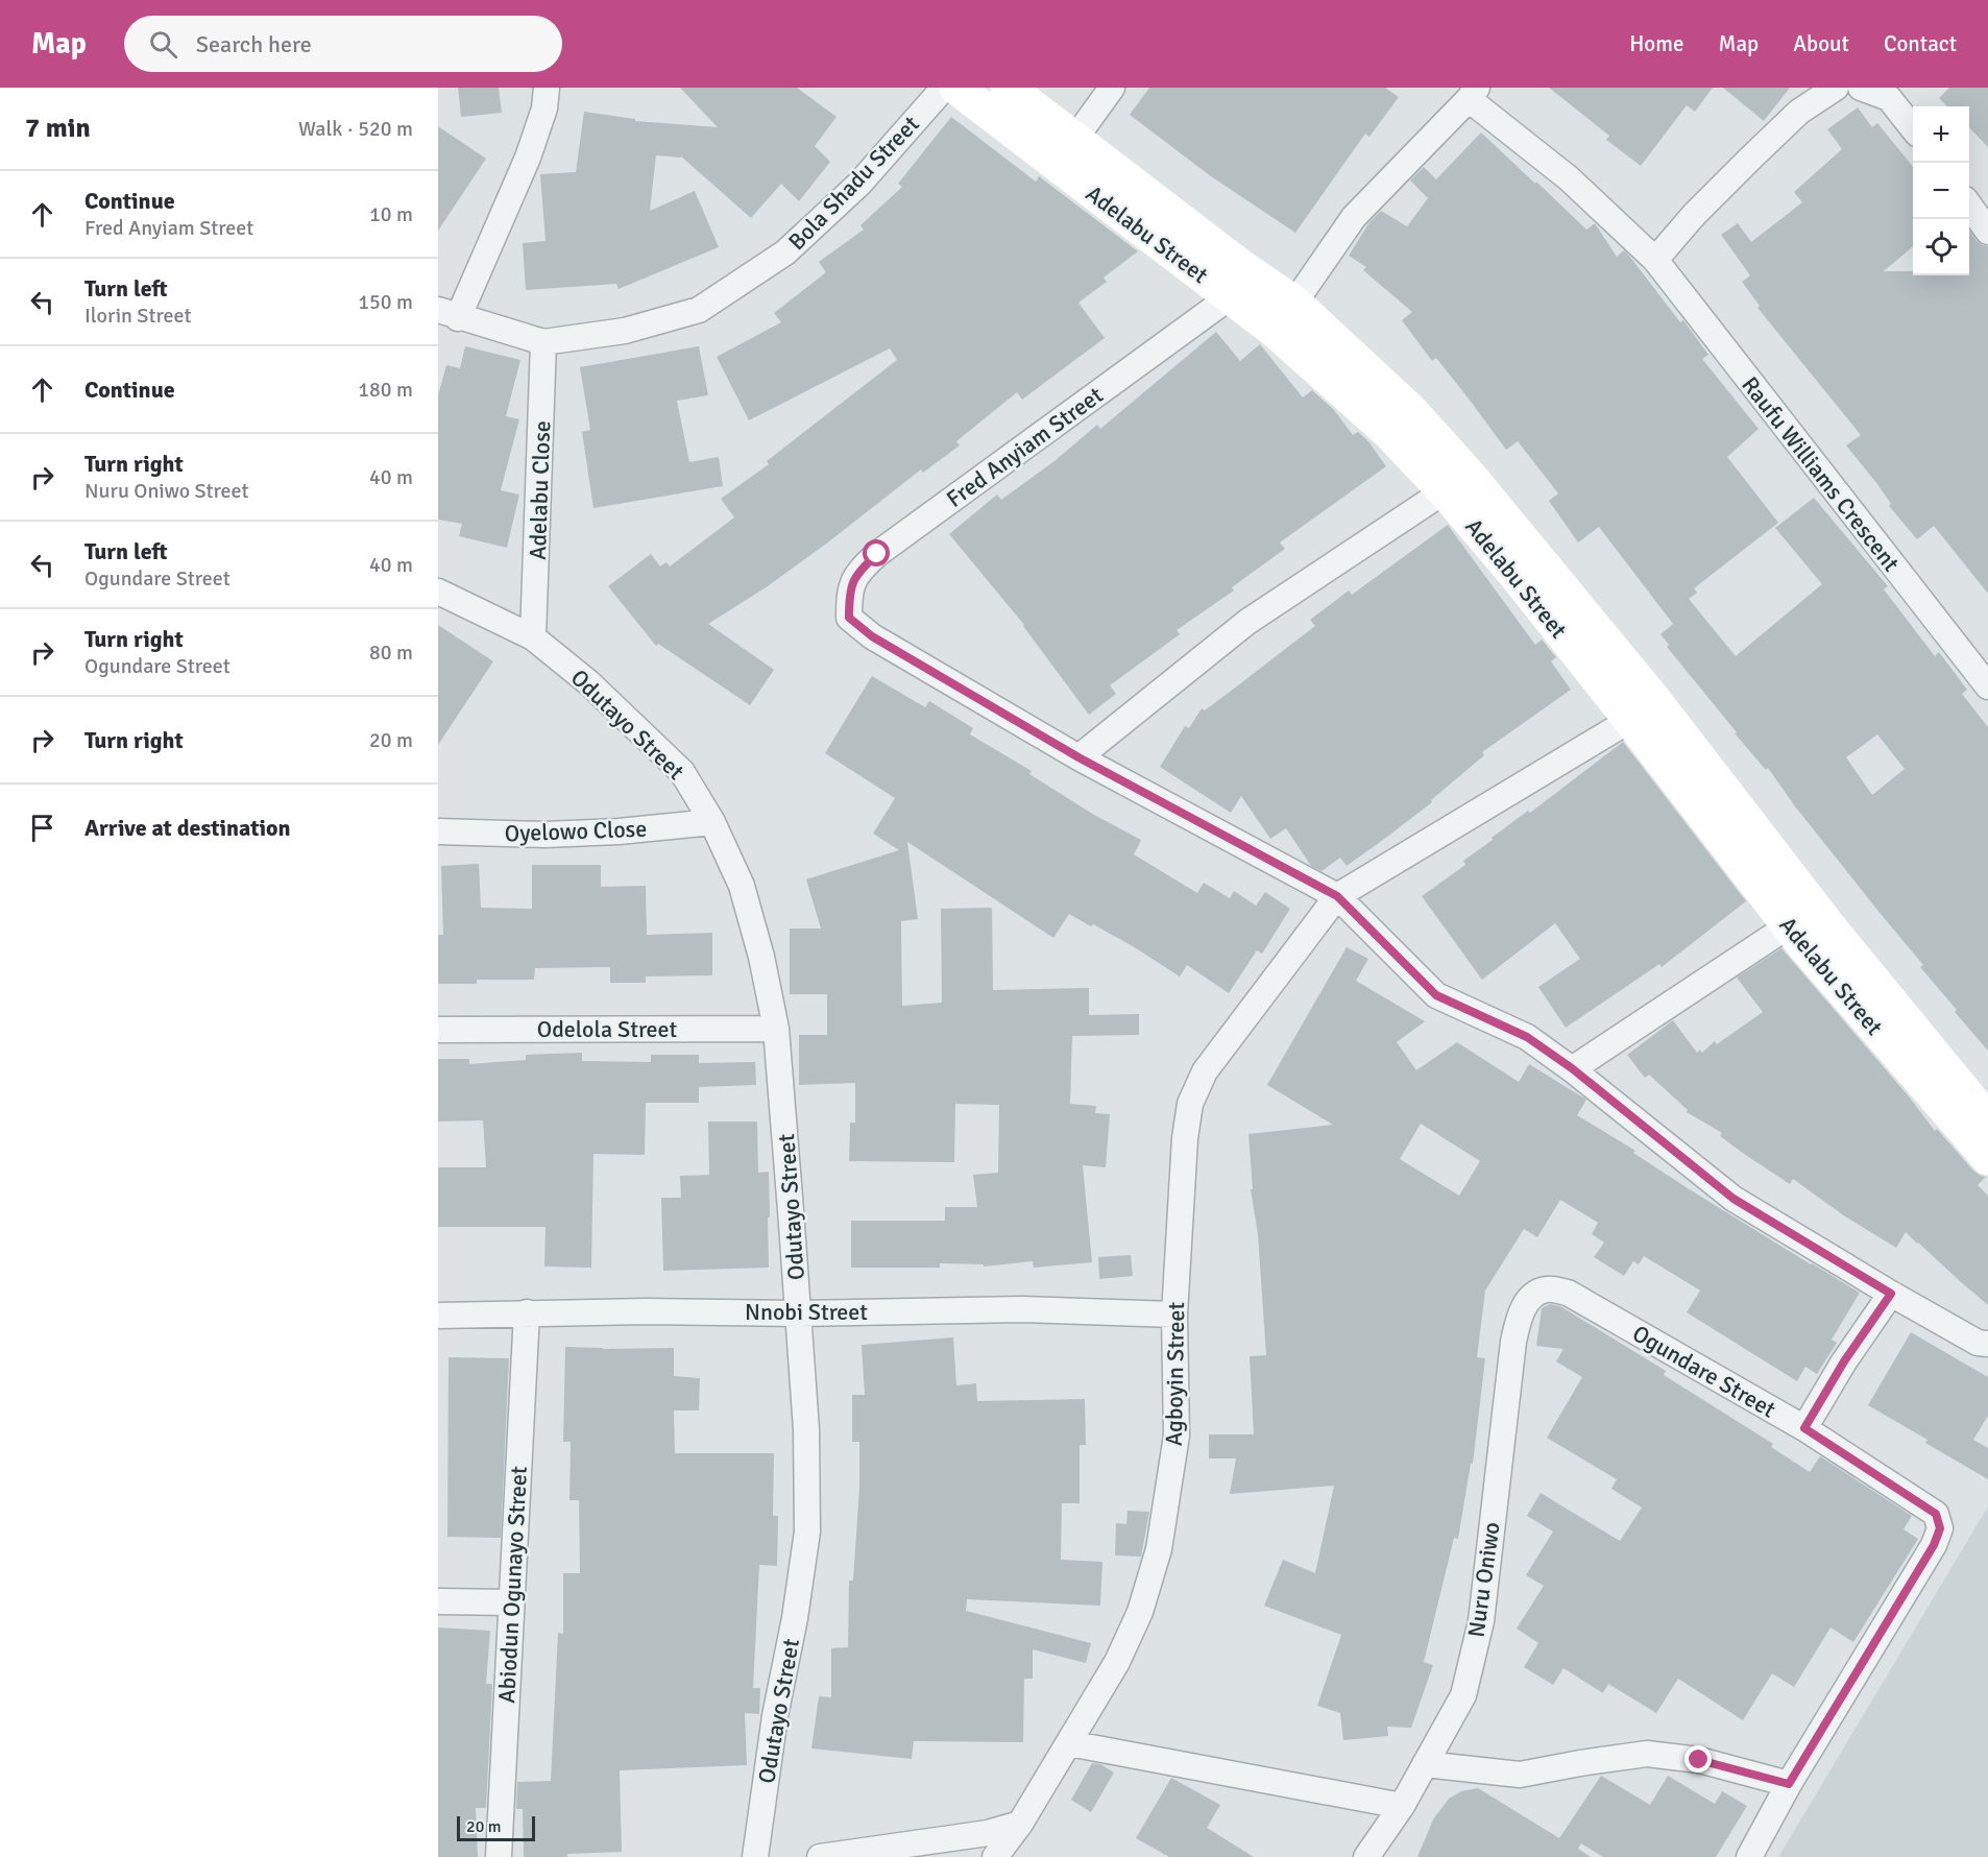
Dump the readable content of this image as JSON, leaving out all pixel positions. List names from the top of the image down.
{
  "streets": {
    "main road": ["Adelabu Street"],
    "street": [
      "Bola Shadu Street",
      "Fred Anyiam Street",
      "Raufu Williams Crescent",
      "Adelabu Close",
      "Odutayo Street",
      "Oyelowo Close",
      "Odelola Street",
      "Nnobi Street",
      "Ogundare Street",
      "Agboyin Street",
      "Nuru Oniwo",
      "Abiodun Ogunayo Street"
    ]
  },
  "crossings": [
    ["Bola Shadu Street", "Adelabu Close"],
    ["Adelabu Street", "Fred Anyiam Street"],
    ["Adelabu Close", "Odutayo Street"],
    ["Odutayo Street", "Oyelowo Close"],
    ["Odutayo Street", "Odelola Street"],
    ["Odutayo Street", "Nnobi Street"],
    ["Nnobi Street", "Agboyin Street"],
    ["Nnobi Street", "Abiodun Ogunayo Street"],
    ["Ogundare Street", "Nuru Oniwo"]
  ],
  "scale_bar": "20 m",
  "page": {
    "header": "Map",
    "search": "Search here",
    "nav": [
      "Home",
      "Map",
      "About",
      "Contact"
    ],
    "heading": ["7 min", "Walk · 520 m"],
    "map_buttons": ["+", "−"],
    "list": [
      ["Continue", "Fred Anyiam Street", "10 m"],
      ["Turn left", "Ilorin Street", "150 m"],
      ["Continue", "180 m"],
      ["Turn right", "Nuru Oniwo Street", "40 m"],
      ["Turn left", "Ogundare Street", "40 m"],
      ["Turn right", "Ogundare Street", "80 m"],
      ["Turn right", "20 m"],
      "Arrive at destination"
    ],
    "scale": "20 m"
  }
}
